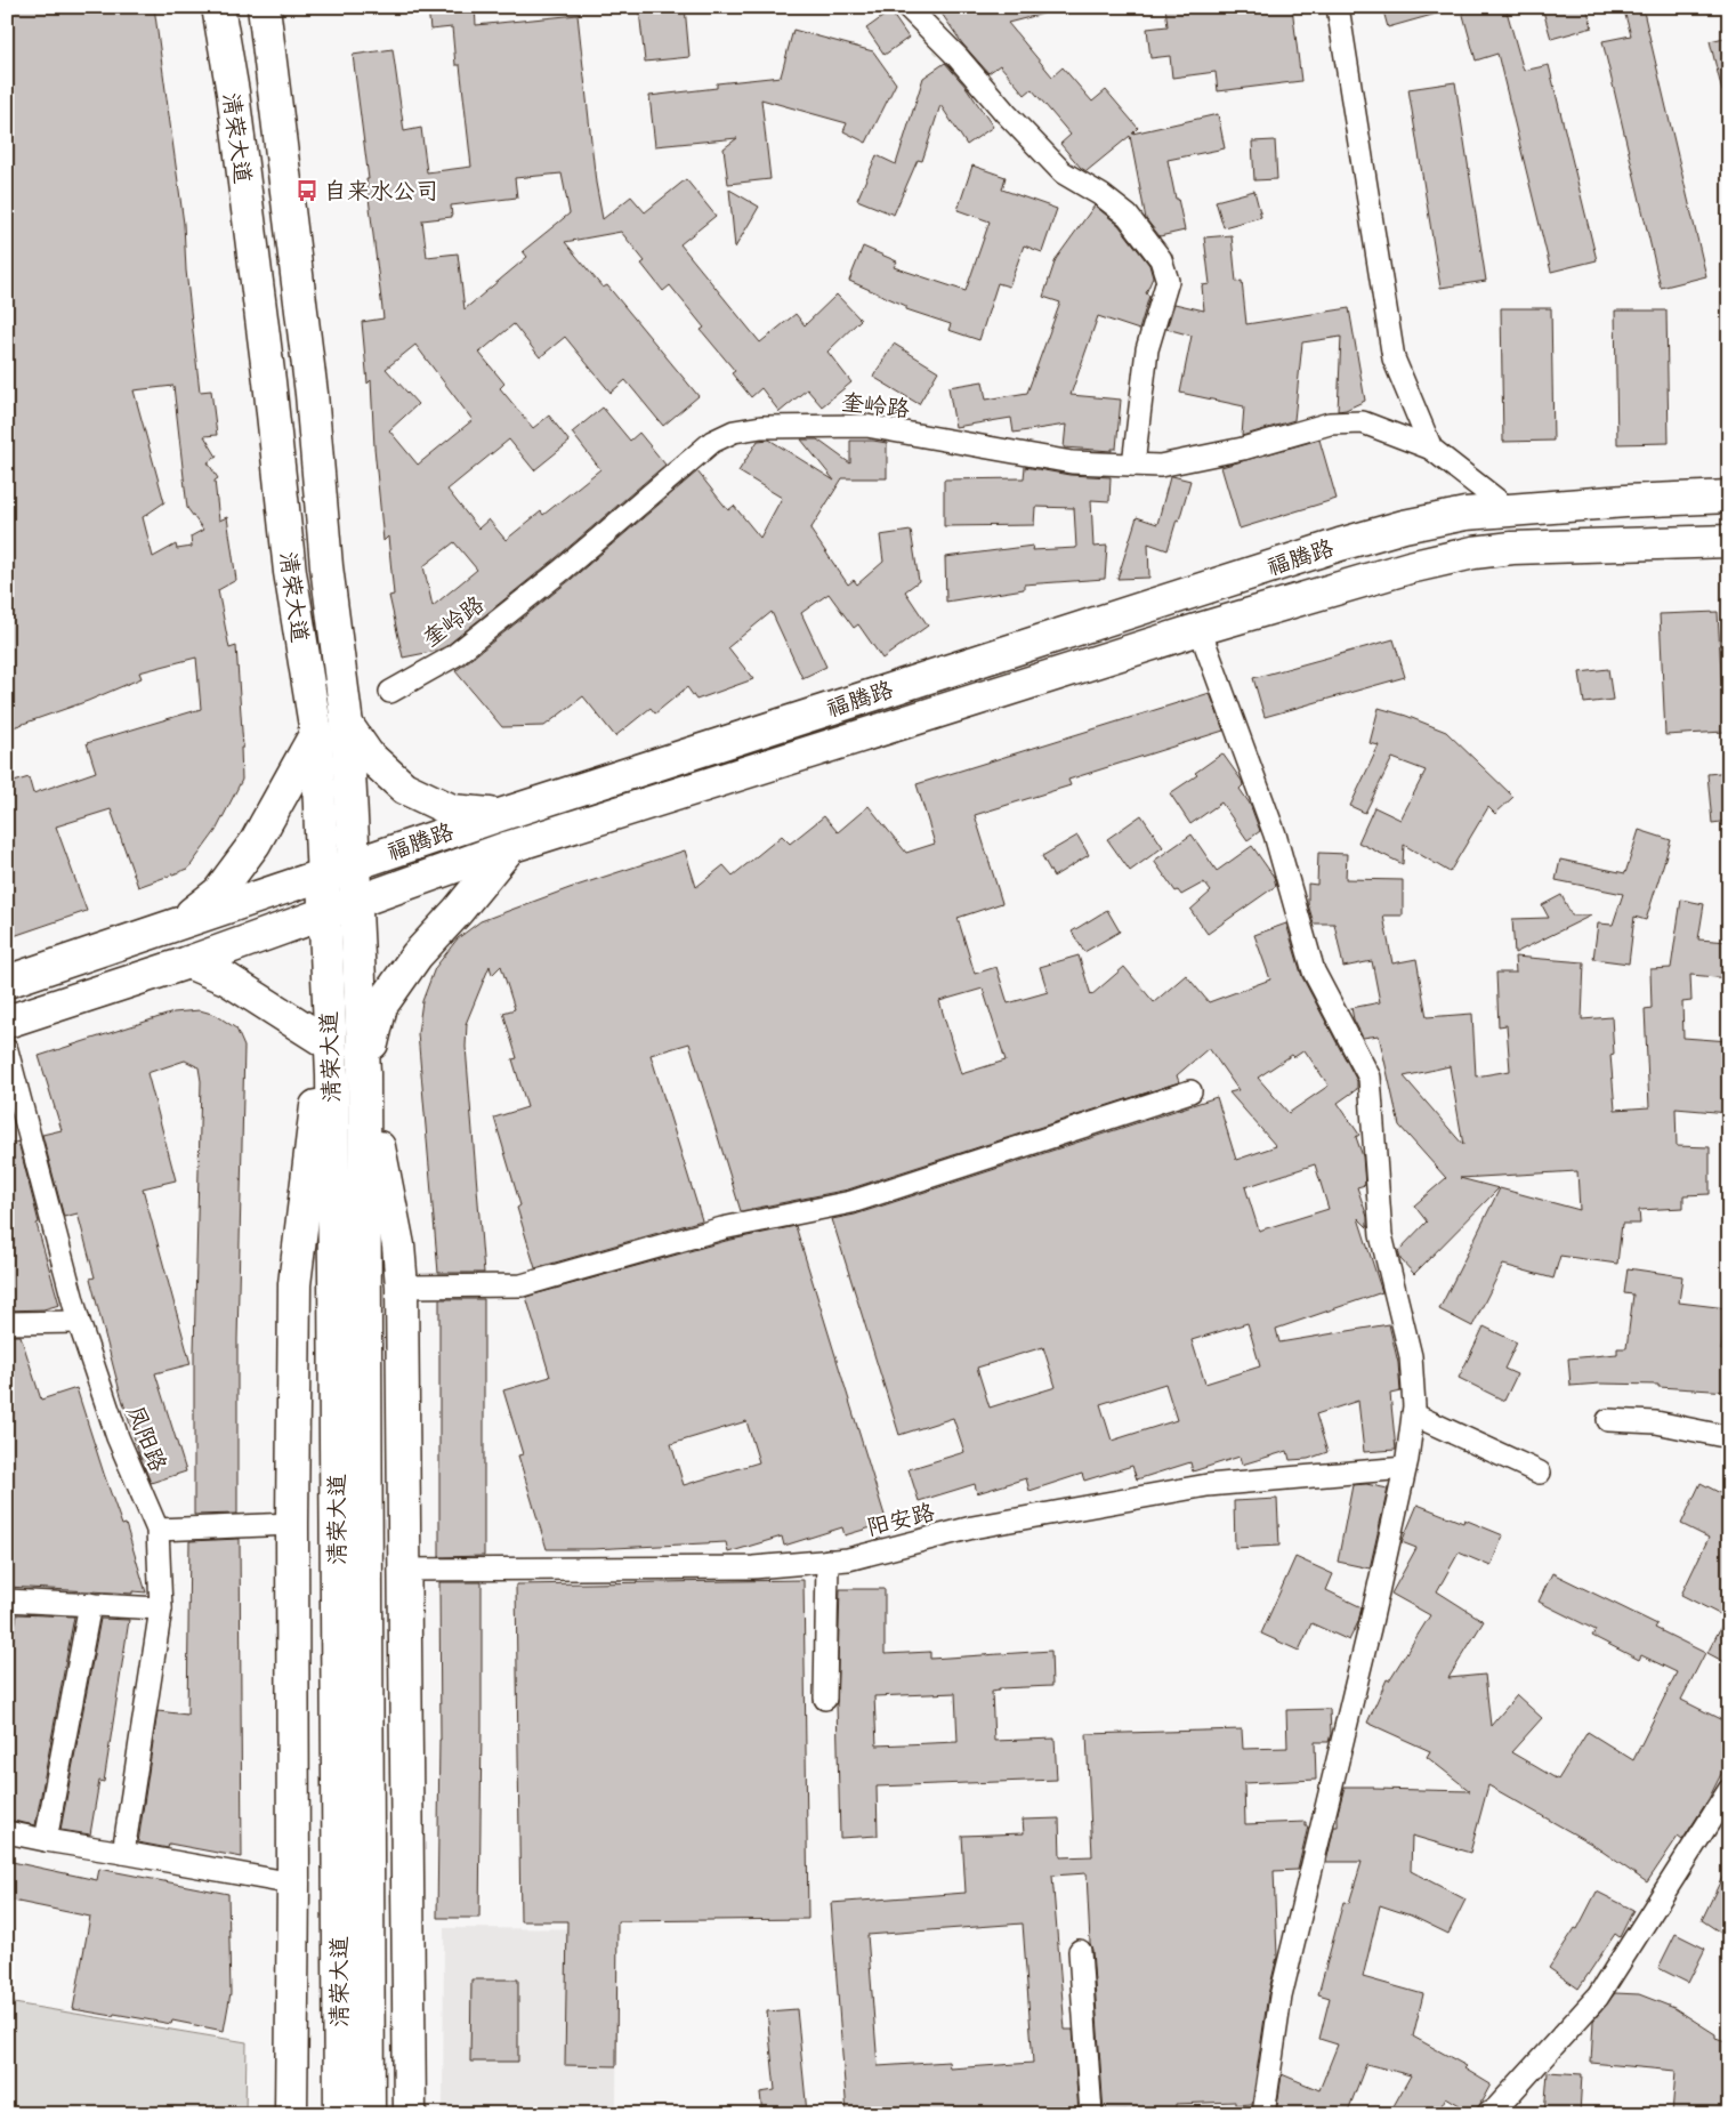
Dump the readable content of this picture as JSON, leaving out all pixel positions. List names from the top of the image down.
{
  "streets": {
    "main road": ["清荣大道", "福腾路"],
    "street": ["奎岭路", "凤阳路", "阳安路"]
  },
  "crossings": [
    ["清荣大道", "福腾路"]
  ],
  "places": {
    "bus stop": ["自来水公司"]
  }
}
